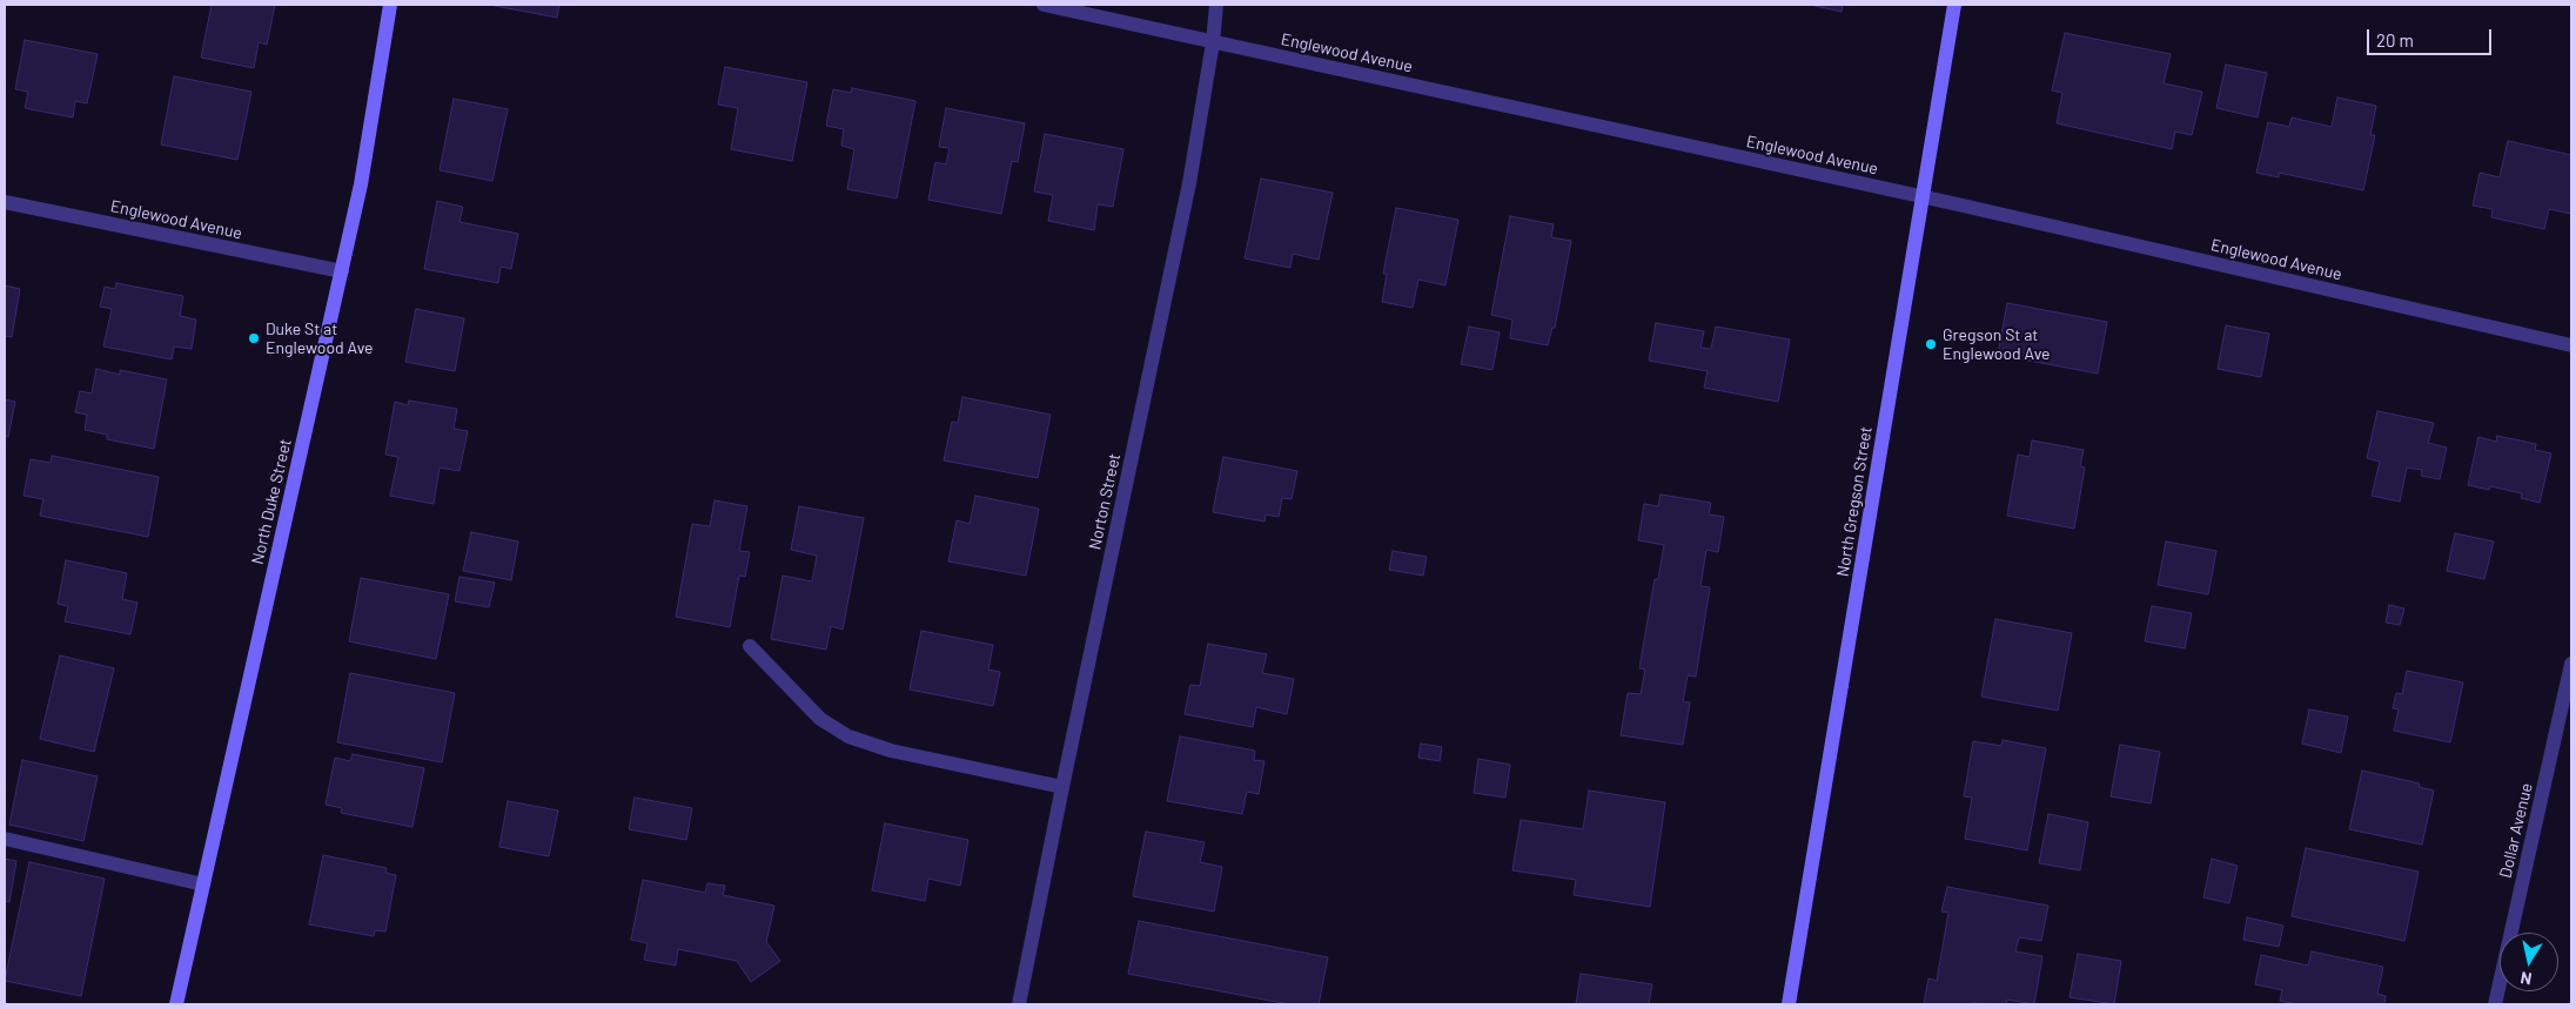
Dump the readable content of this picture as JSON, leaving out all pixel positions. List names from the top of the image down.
{
  "streets": {
    "main road": ["North Duke Street", "North Gregson Street"],
    "street": ["Englewood Avenue", "Norton Street", "Dollar Avenue"]
  },
  "crossings": [
    ["Englewood Avenue", "North Duke Street"],
    ["Englewood Avenue", "Norton Street"],
    ["Englewood Avenue", "North Gregson Street"]
  ],
  "places": ["Duke St at Englewood Ave", "Gregson St at Englewood Ave"],
  "scale_bar": "20 m",
  "north": "bottom"
}
